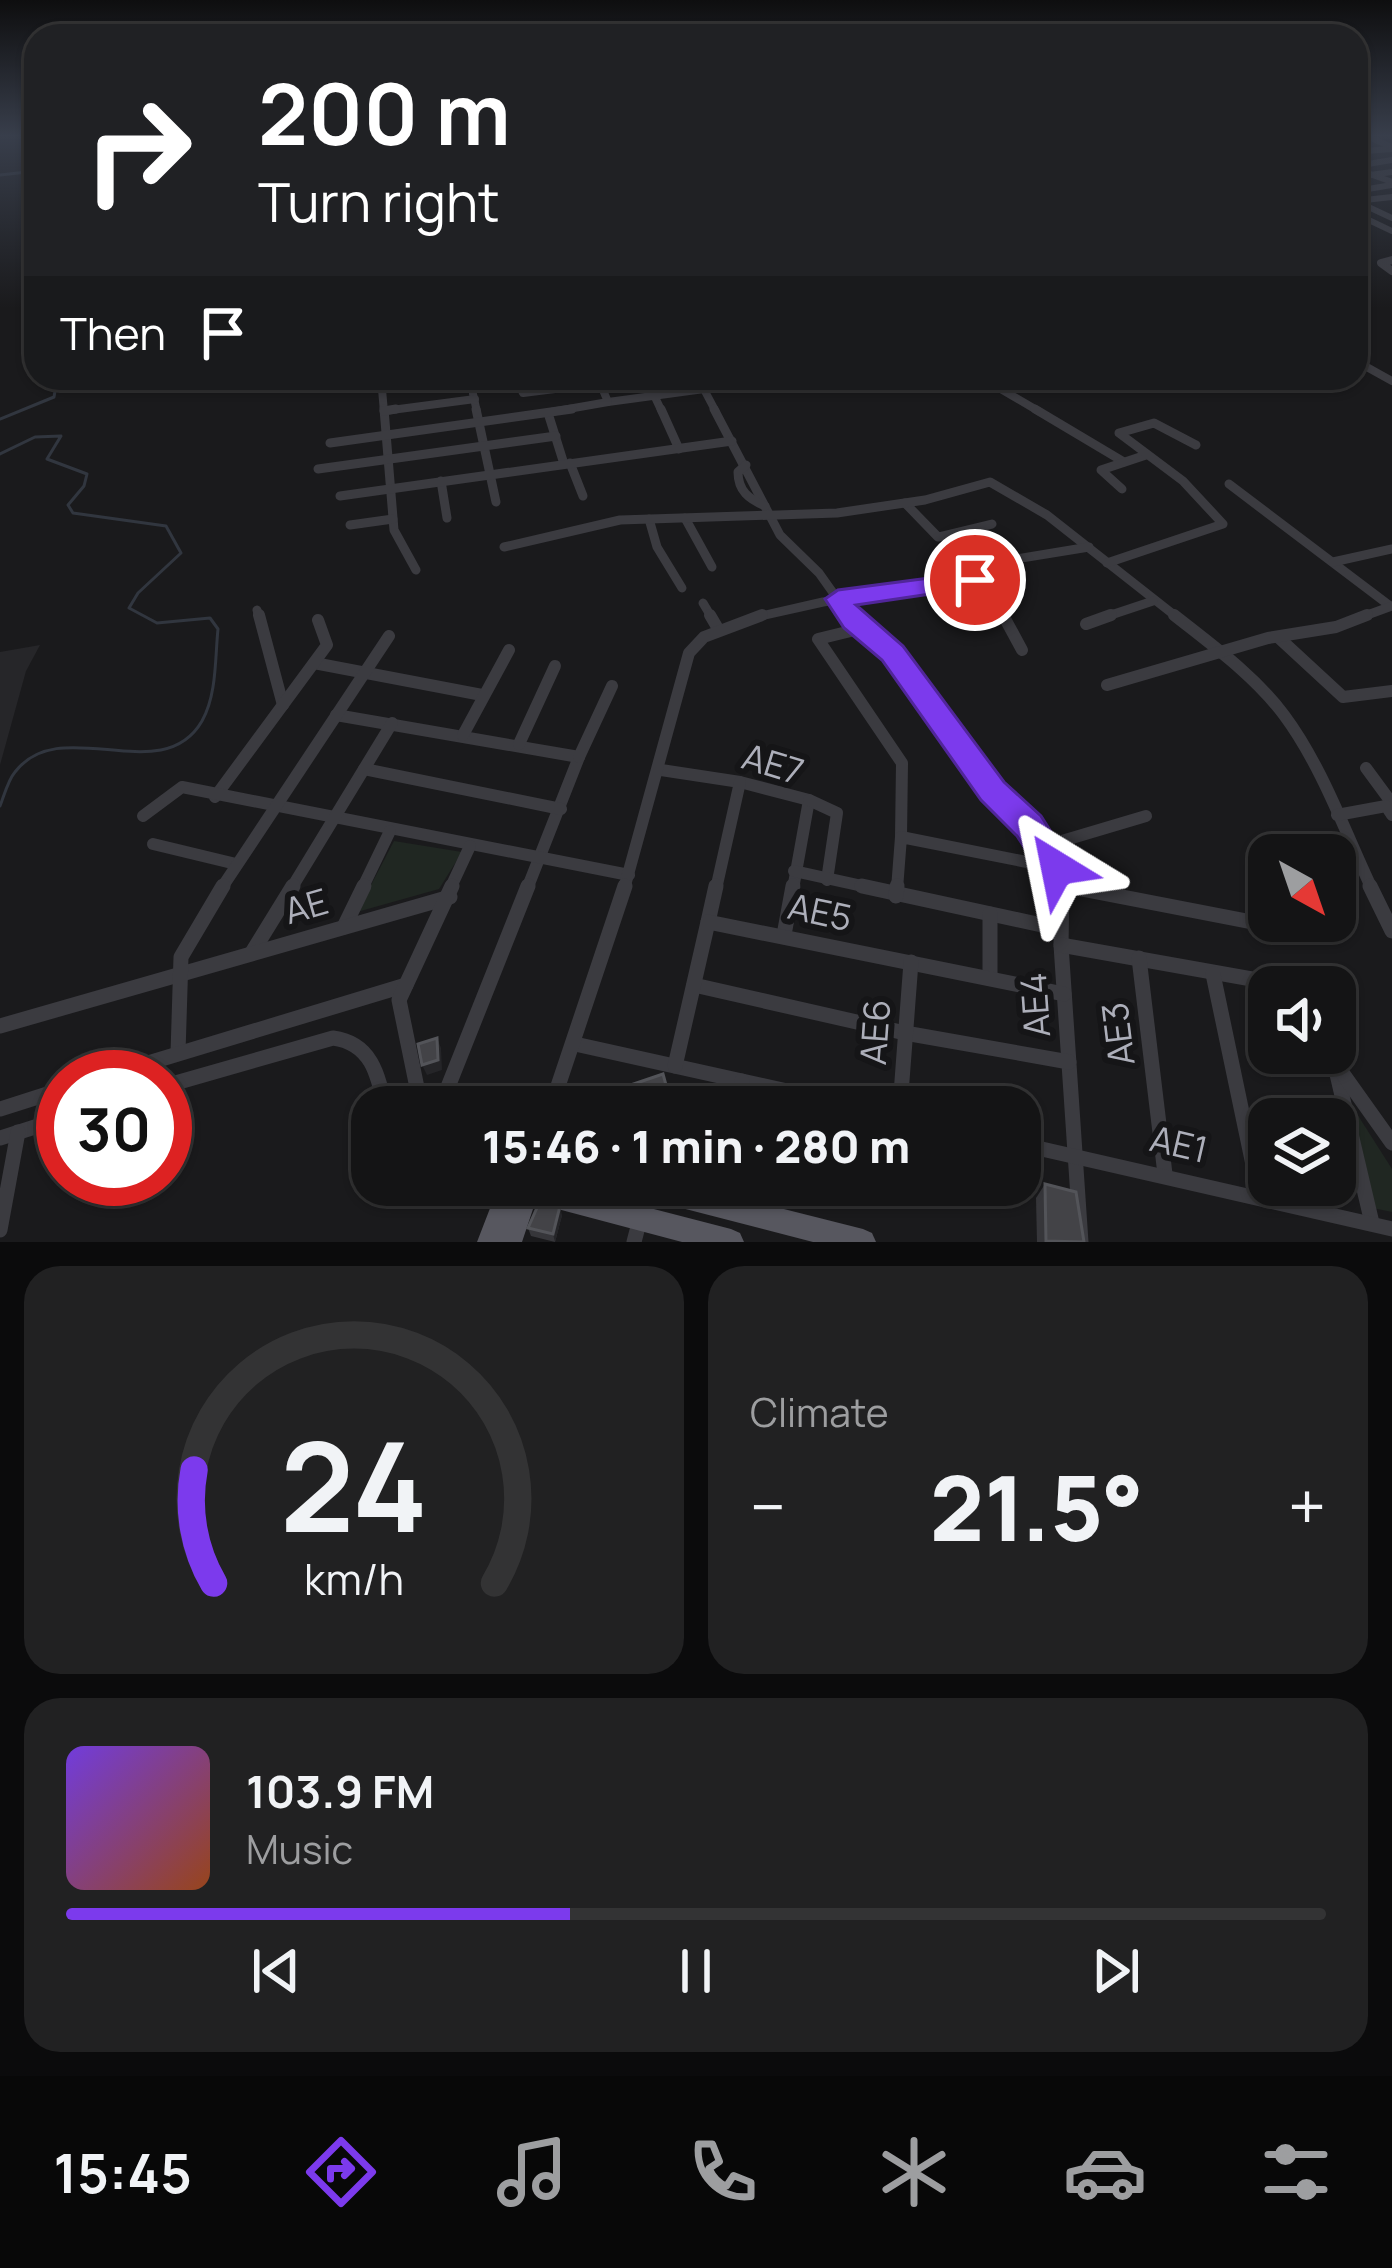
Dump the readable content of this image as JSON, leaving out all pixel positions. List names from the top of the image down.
{
  "streets": {
    "street": [
      "AE7",
      "AE",
      "AE5",
      "AE4",
      "AE6",
      "AE3",
      "AE1"
    ]
  },
  "crossings": [
    ["AE7", "AE5"],
    ["AE5", "AE4"],
    ["AE5", "AE6"],
    ["AE4", "AE1"],
    ["AE3", "AE1"]
  ],
  "north": "bottom right",
  "page": {
    "turn": ["200 m", "Turn right"],
    "then": "Then",
    "limit": "30",
    "trip": "15:46 · 1 min · 280 m",
    "tile": "Climate",
    "heat": ["−", "21.5°", "+"],
    "song": ["103.9 FM", "Music"],
    "tabs": "15:45",
    "gauge": ["24", "km/h"]
  }
}
